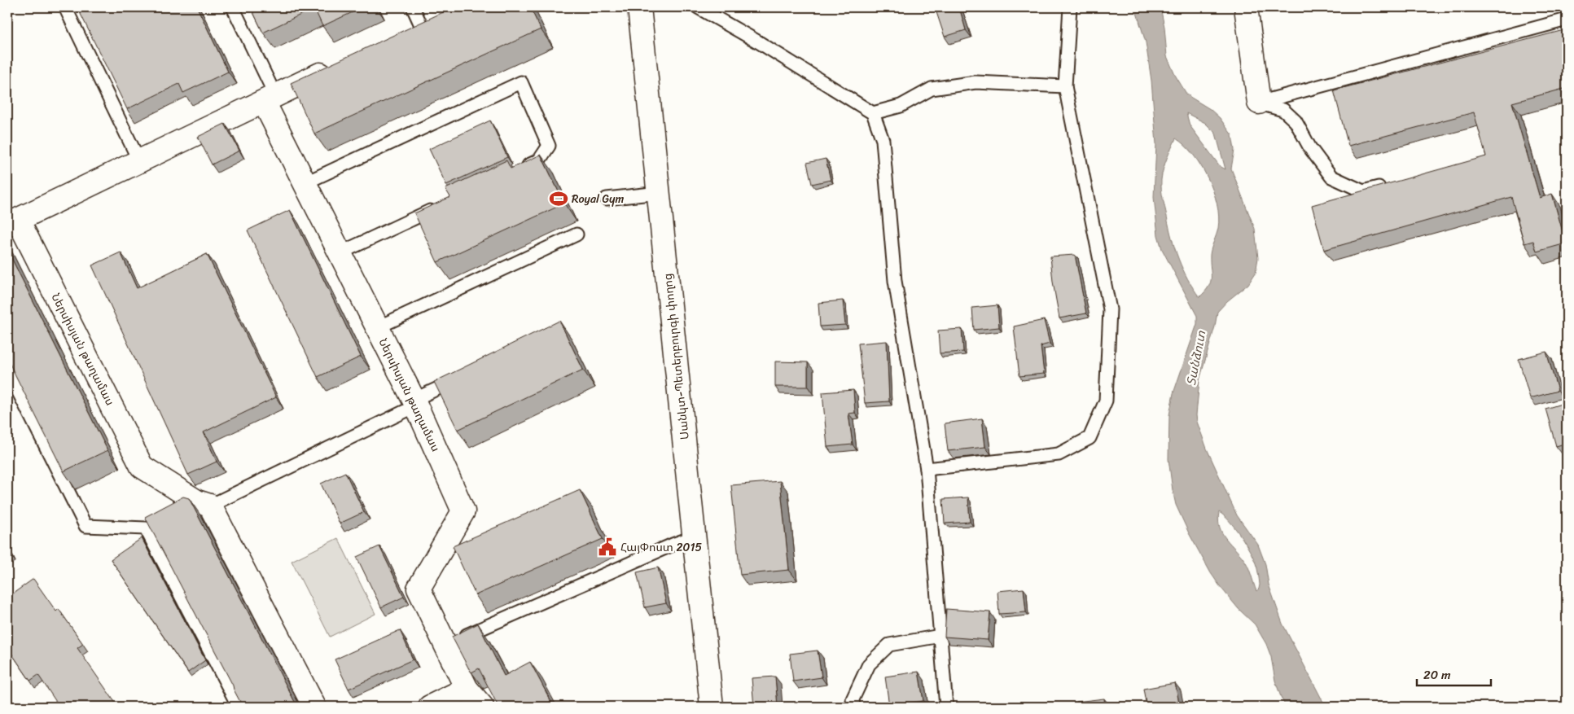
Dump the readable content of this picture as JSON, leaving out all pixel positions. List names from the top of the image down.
{
  "streets": {
    "street": ["Ներսիսյան թաղամաս", "Սանկտ-Պետերբուրգի փողոց"]
  },
  "water": ["Տանձուտ"],
  "places": {
    "sports": ["Royal Gym"],
    "public building": ["ՀայՓոստ 2015"]
  },
  "scale_bar": "20 m"
}
